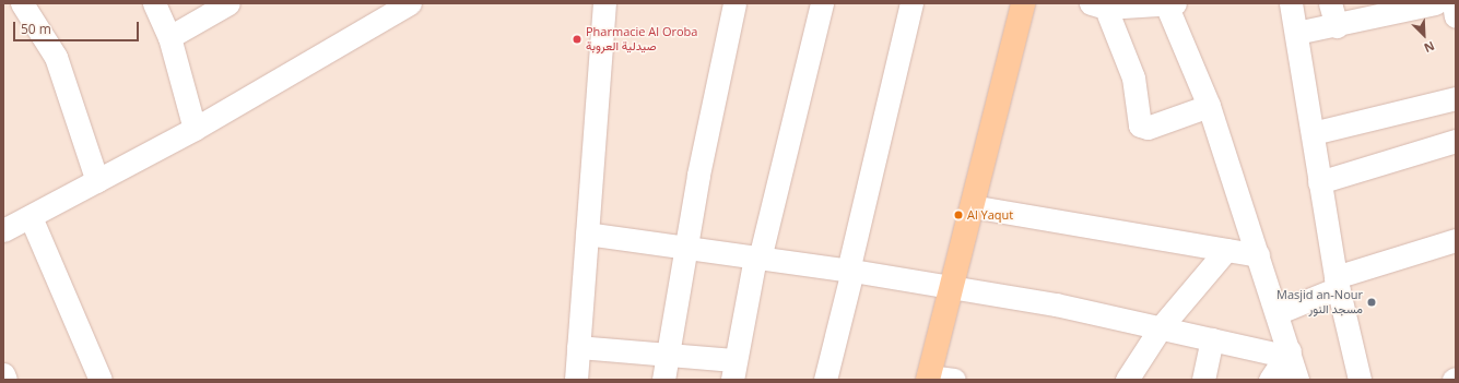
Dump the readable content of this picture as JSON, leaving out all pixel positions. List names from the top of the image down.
{
  "places": ["Pharmacie Al Oroba صيدلية العروبة", "Al Yaqut", "Masjid an-Nour مسجد النور"],
  "scale_bar": "50 m",
  "north": "bottom right"
}
